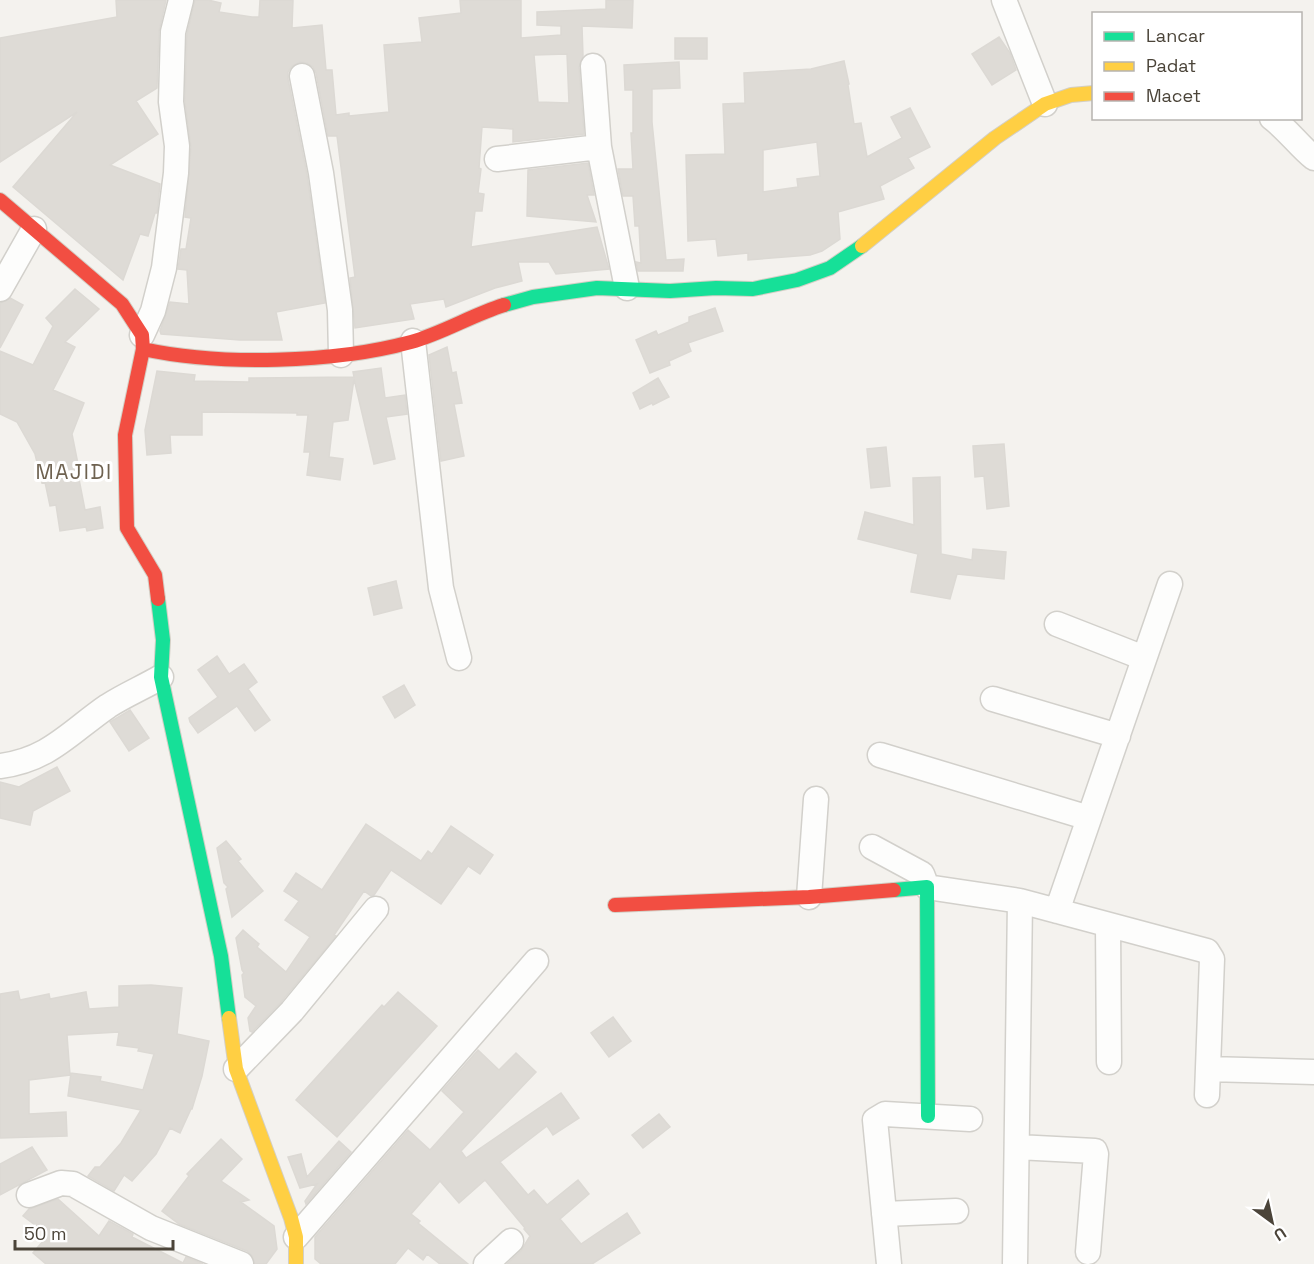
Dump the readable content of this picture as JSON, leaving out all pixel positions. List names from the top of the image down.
{
  "districts": ["MAJIDI"],
  "legend": ["Lancar", "Padat", "Macet"],
  "scale_bar": "50 m",
  "north": "bottom right"
}
